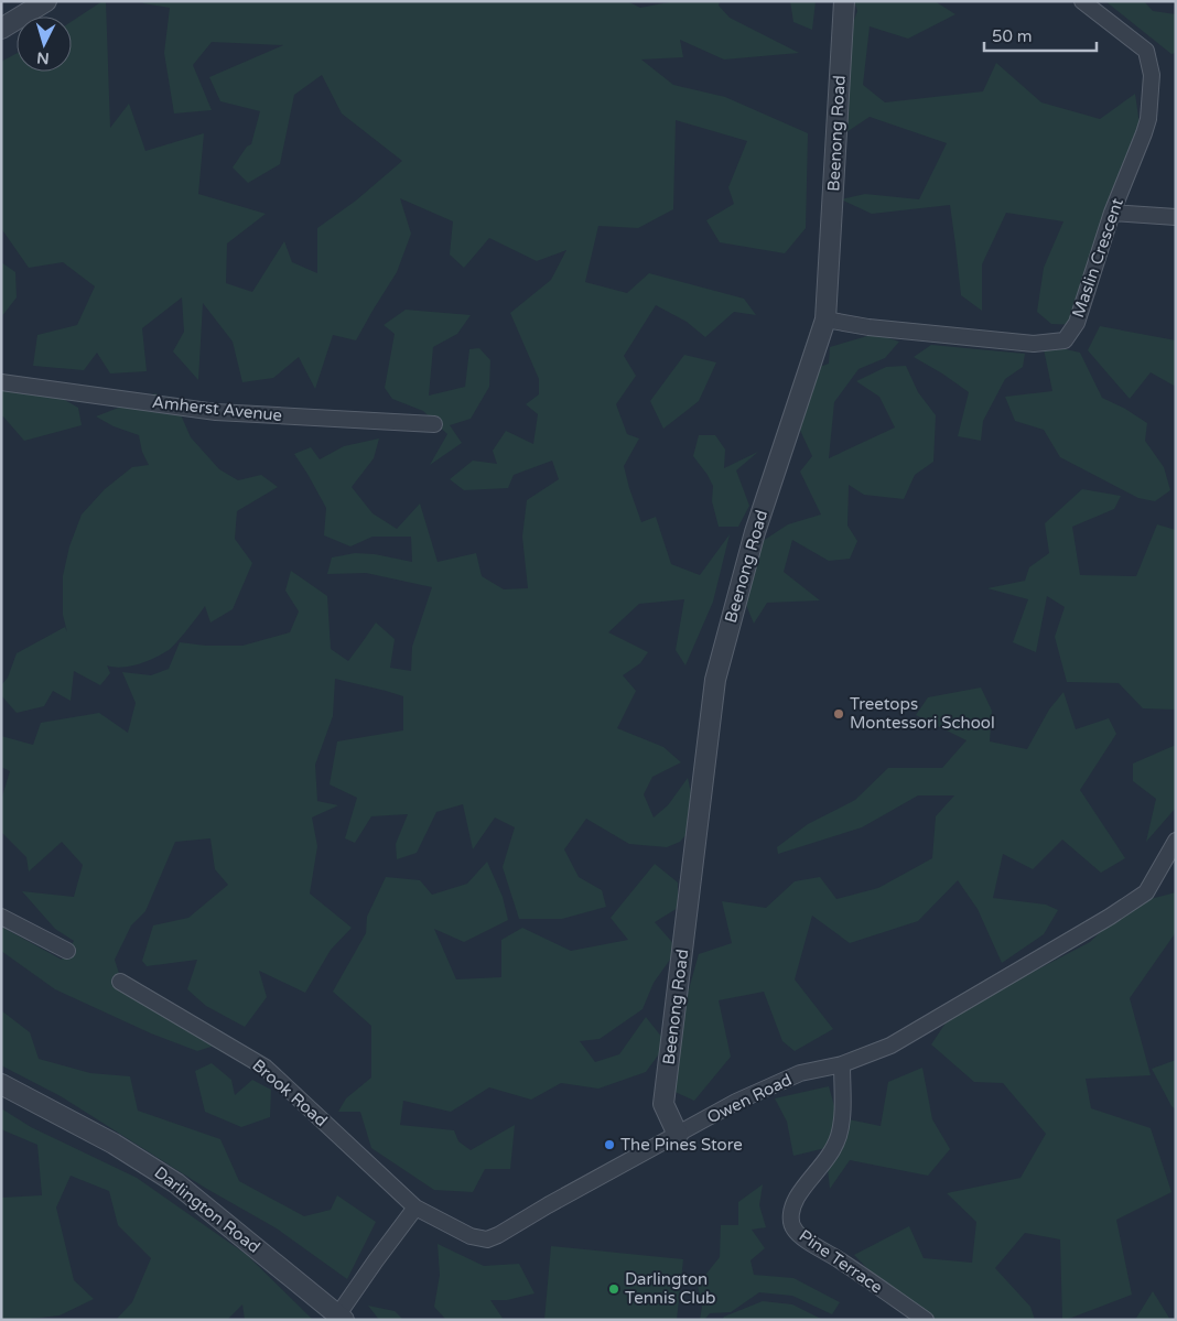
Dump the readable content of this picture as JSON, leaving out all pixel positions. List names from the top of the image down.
{
  "streets": {
    "street": [
      "Beenong Road",
      "Maslin Crescent",
      "Amherst Avenue",
      "Brook Road",
      "Owen Road",
      "Darlington Road",
      "Pine Terrace"
    ]
  },
  "crossings": [
    ["Beenong Road", "Maslin Crescent"],
    ["Beenong Road", "Owen Road"],
    ["Brook Road", "Owen Road"],
    ["Owen Road", "Pine Terrace"]
  ],
  "places": ["Treetops Montessori School", "The Pines Store", "Darlington Tennis Club"],
  "scale_bar": "50 m",
  "north": "bottom"
}
